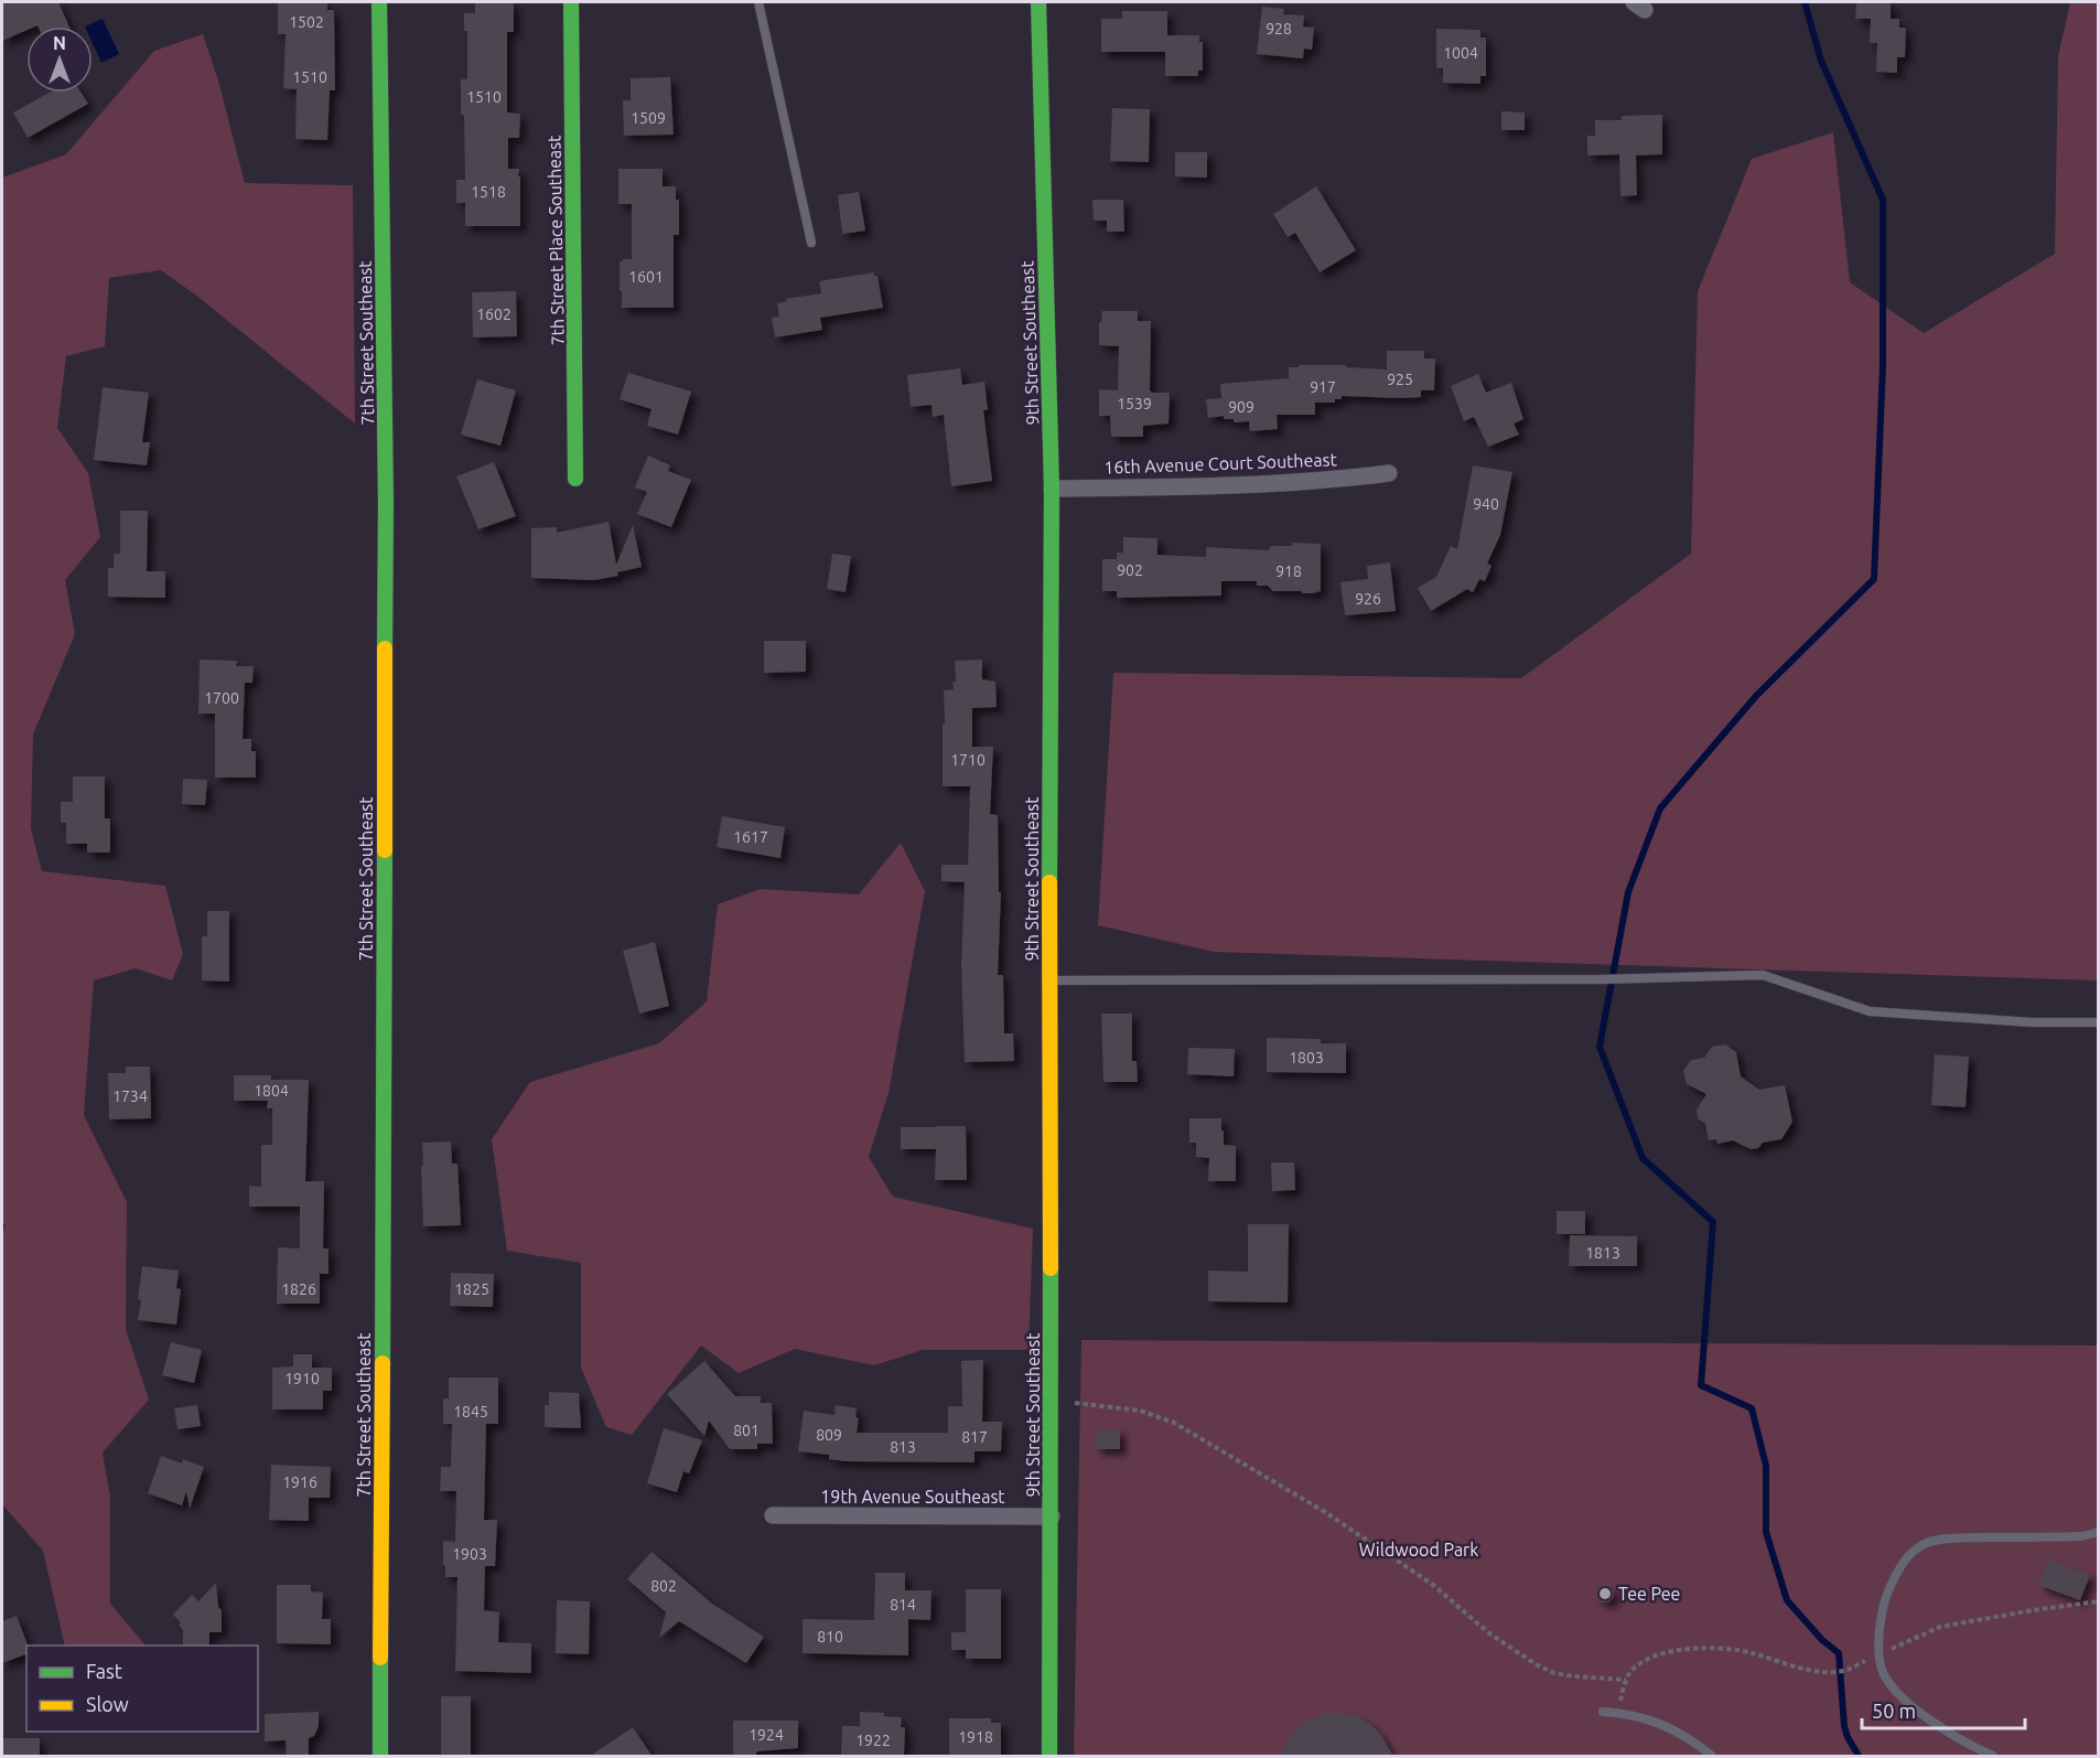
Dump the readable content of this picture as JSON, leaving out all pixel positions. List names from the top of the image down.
{
  "streets": {
    "street": [
      "7th Street Place Southeast",
      "7th Street Southeast",
      "9th Street Southeast",
      "16th Avenue Court Southeast",
      "19th Avenue Southeast"
    ]
  },
  "crossings": [
    ["9th Street Southeast", "16th Avenue Court Southeast"],
    ["9th Street Southeast", "19th Avenue Southeast"]
  ],
  "parks": ["Wildwood Park"],
  "places": ["Tee Pee"],
  "house_numbers": [
    "1502",
    "928",
    "1004",
    "1510",
    "1510",
    "1509",
    "1518",
    "1601",
    "1602",
    "925",
    "917",
    "1539",
    "909",
    "940",
    "902",
    "918",
    "926",
    "1700",
    "1710",
    "1617",
    "1803",
    "1804",
    "1734",
    "1813",
    "1826",
    "1825",
    "1910",
    "1845",
    "801",
    "809",
    "817",
    "813",
    "1916",
    "1903",
    "802",
    "814",
    "810",
    "1924",
    "1918",
    "1922"
  ],
  "legend": ["Fast", "Slow"],
  "scale_bar": "50 m",
  "north": "top"
}
